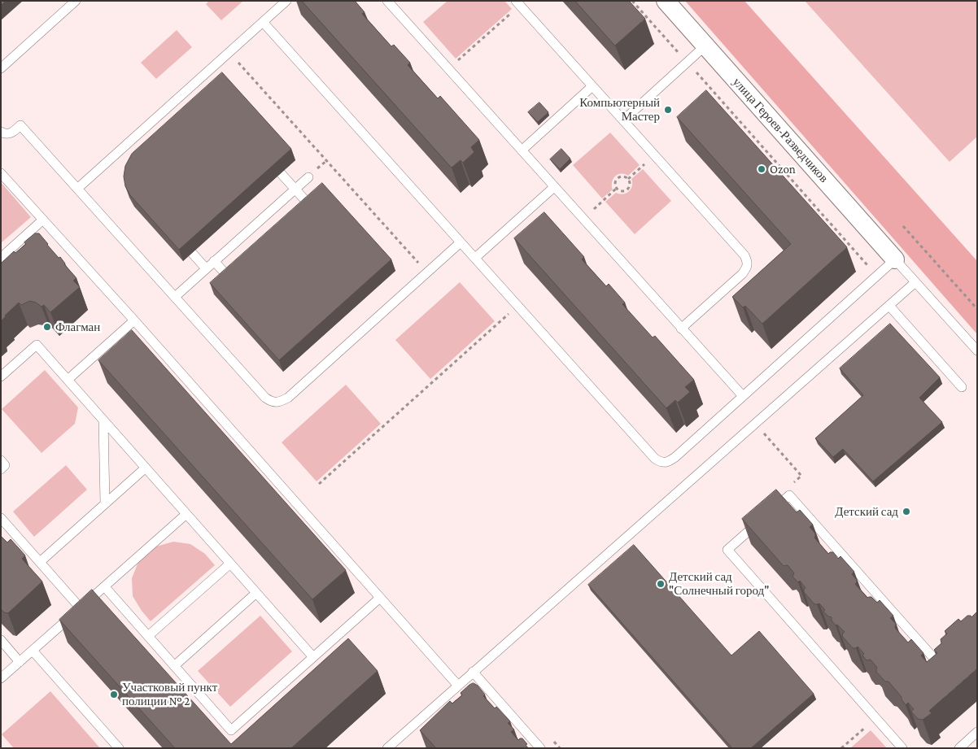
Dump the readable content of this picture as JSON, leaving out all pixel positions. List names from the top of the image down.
{
  "streets": {
    "street": ["улица Героев-Разведчиков"]
  },
  "places": [
    "Компьютерный Мастер",
    "Ozon",
    "Флагман",
    "Детский сад",
    "Детский сад \"Солнечный город\"",
    "Участковый пункт полиции № 2"
  ]
}
